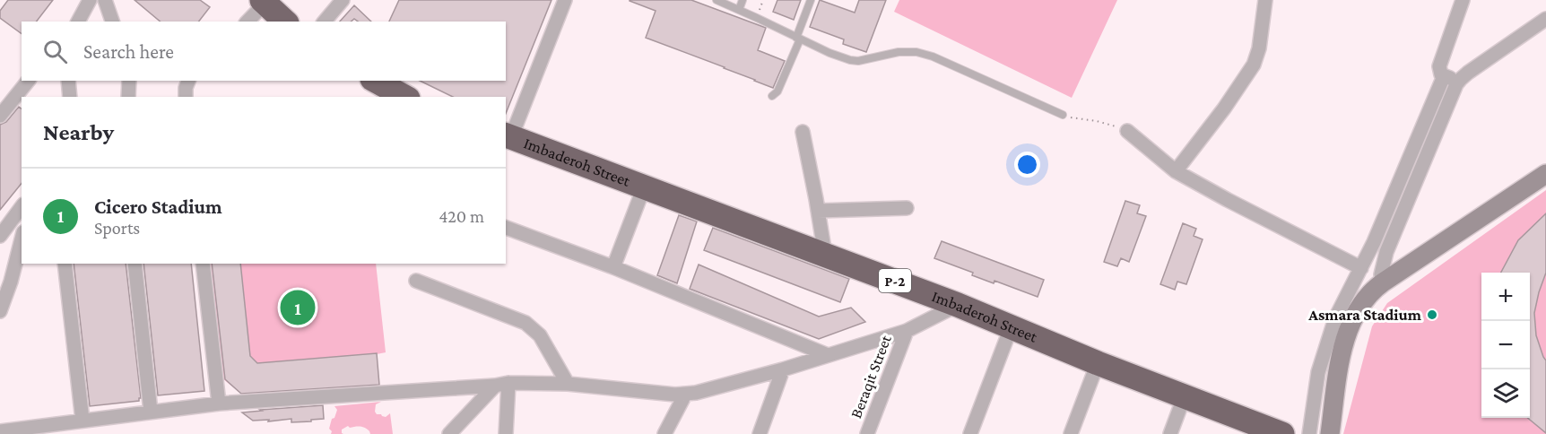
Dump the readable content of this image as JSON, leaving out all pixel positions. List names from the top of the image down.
{
  "streets": {
    "highway": ["Imbaderoh Street", "P-2"],
    "street": ["Beraqit Street"]
  },
  "places": ["Asmara Stadium"],
  "page": {
    "search": "Search here",
    "heading": "Nearby",
    "list": [
      {
        "mark": "1",
        "name": "Cicero Stadium",
        "note": "Sports",
        "value": "420 m"
      }
    ],
    "map_buttons": ["+", "−"],
    "pins": "1"
  }
}
